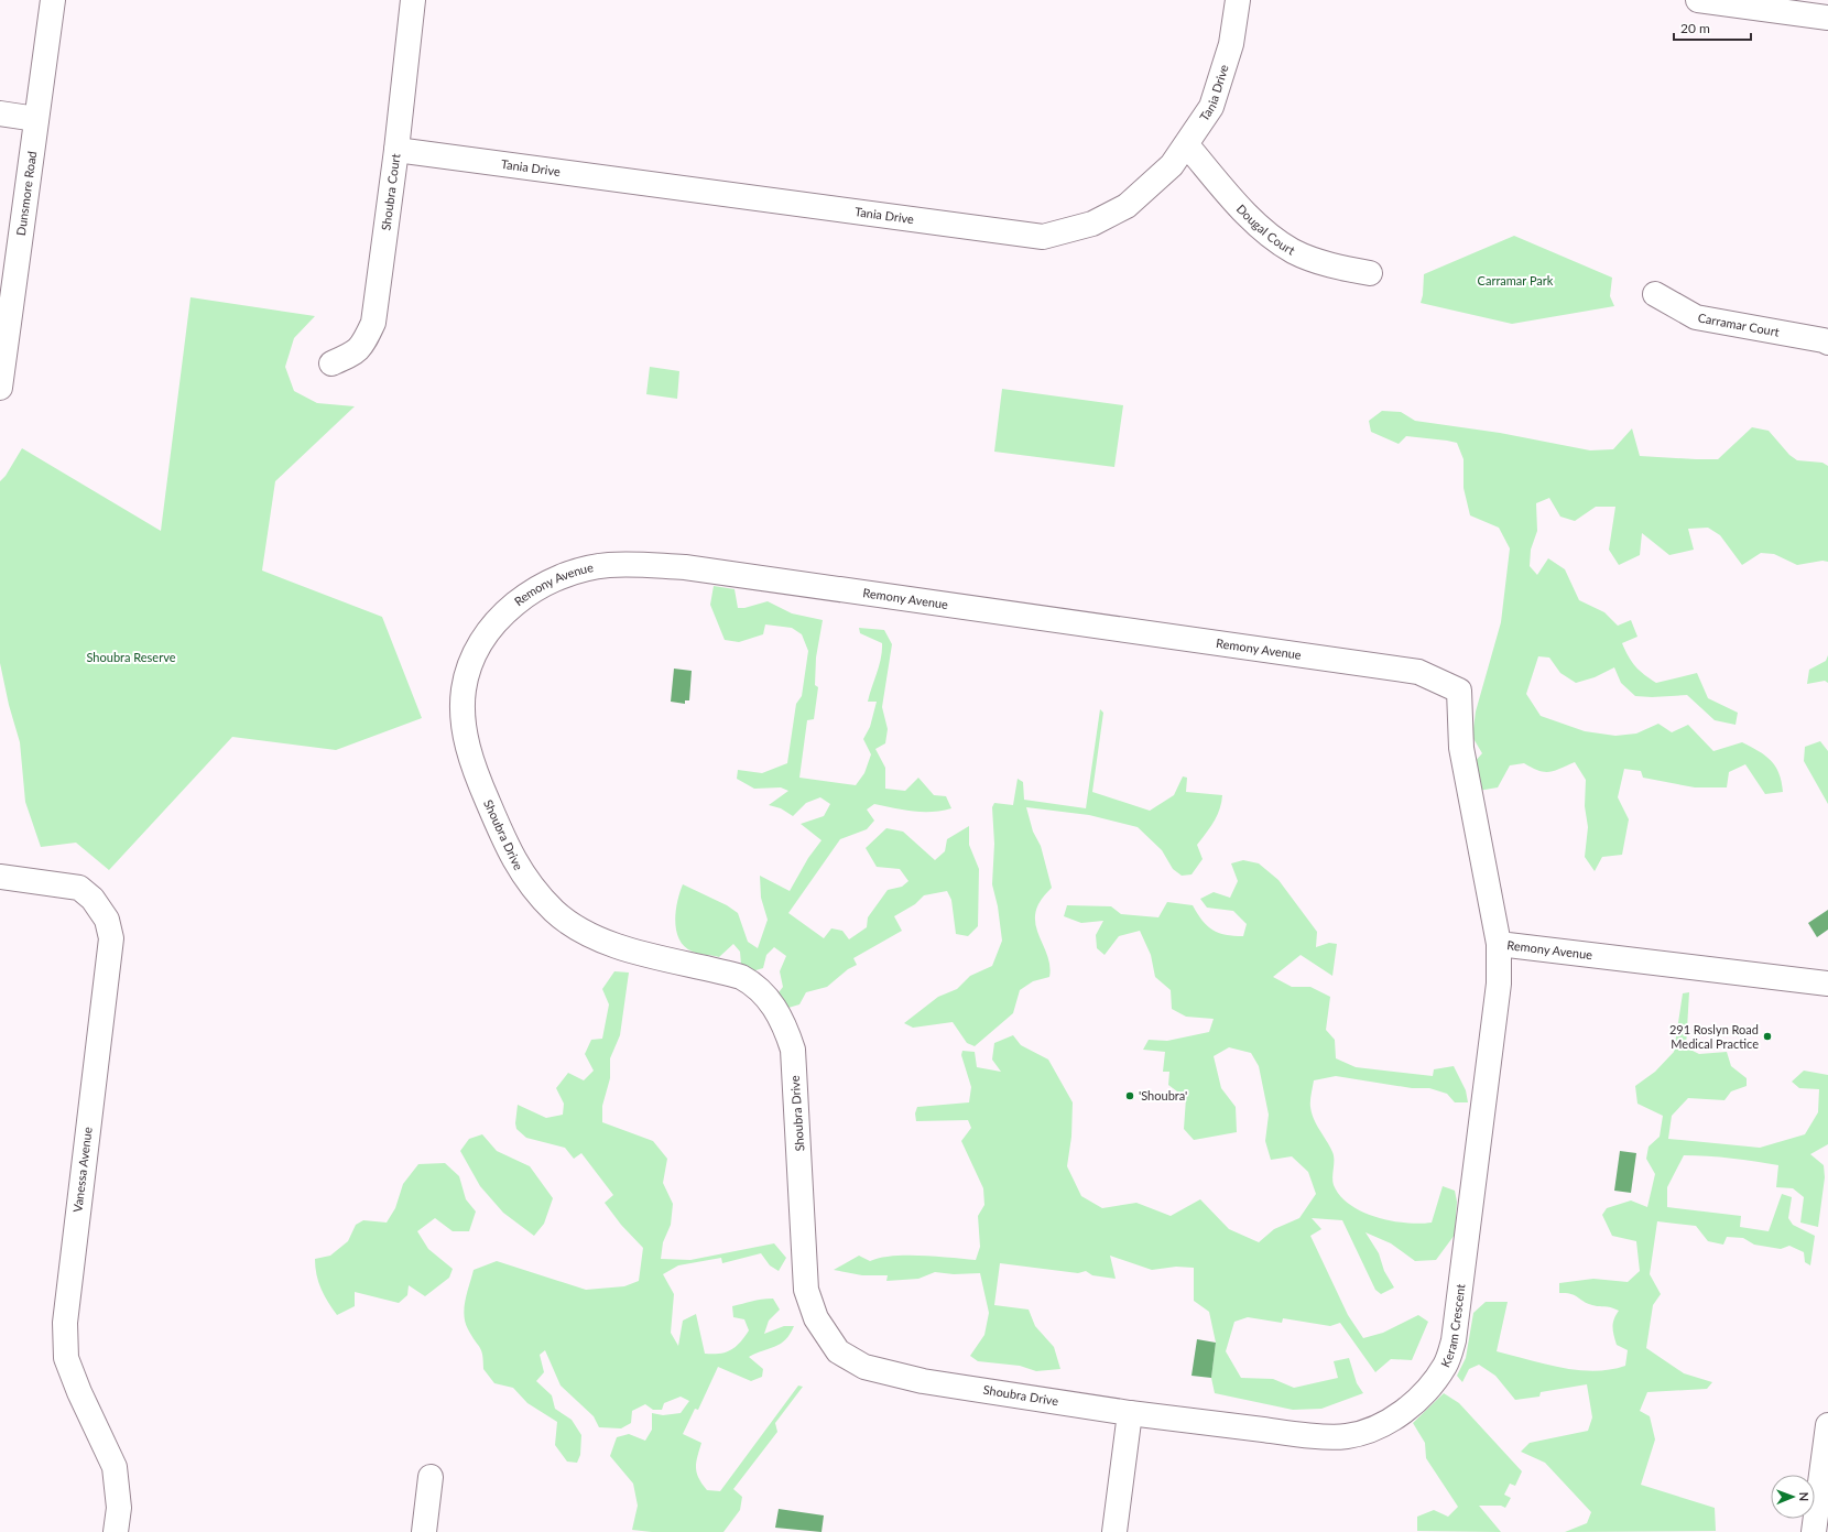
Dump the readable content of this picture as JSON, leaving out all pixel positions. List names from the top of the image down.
{
  "streets": {
    "street": [
      "Tania Drive",
      "Shoubra Court",
      "Dunsmore Road",
      "Dougal Court",
      "Carramar Court",
      "Remony Avenue",
      "Shoubra Drive",
      "Vanessa Avenue",
      "Keram Crescent"
    ]
  },
  "crossings": [
    ["Tania Drive", "Shoubra Court"],
    ["Tania Drive", "Dougal Court"],
    ["Remony Avenue", "Shoubra Drive"],
    ["Remony Avenue", "Keram Crescent"],
    ["Shoubra Drive", "Keram Crescent"]
  ],
  "parks": ["Carramar Park", "Shoubra Reserve"],
  "places": ["291 Roslyn Road Medical Practice", "'Shoubra'"],
  "scale_bar": "20 m",
  "north": "right"
}
